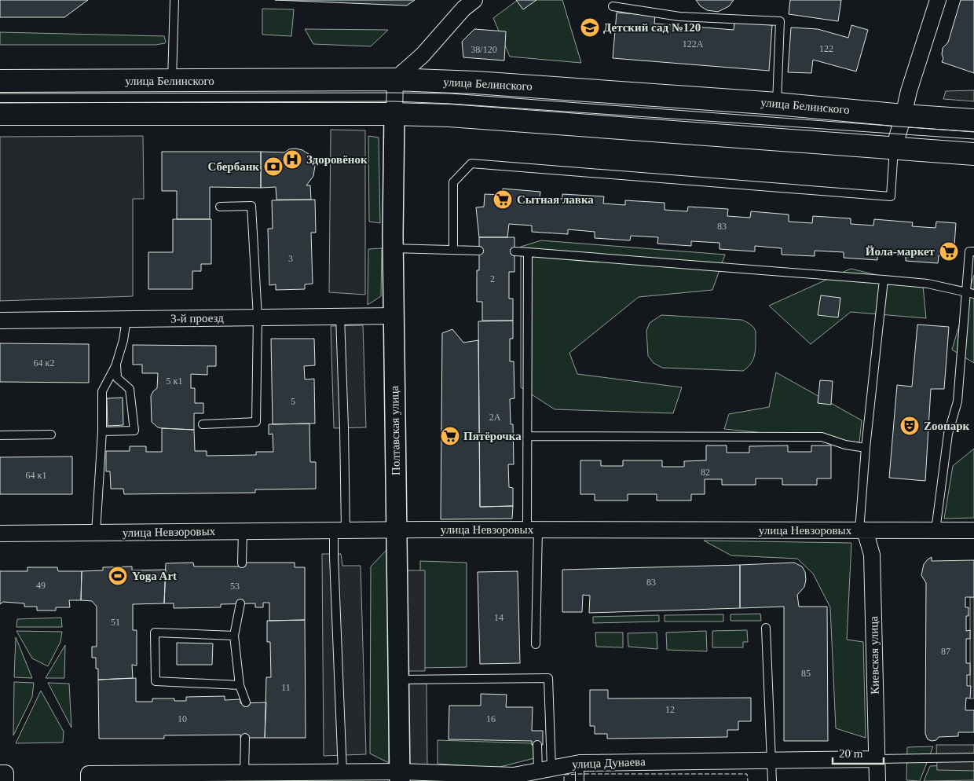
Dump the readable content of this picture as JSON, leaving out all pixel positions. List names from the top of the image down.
{
  "streets": {
    "main road": ["улица Белинского"],
    "street": [
      "3-й проезд",
      "Полтавская улица",
      "улица Невзоровых",
      "Киевская улица",
      "улица Дунаева"
    ]
  },
  "crossings": [
    ["улица Белинского", "Полтавская улица"],
    ["3-й проезд", "Полтавская улица"],
    ["Полтавская улица", "улица Невзоровых"],
    ["Полтавская улица", "улица Дунаева"],
    ["улица Невзоровых", "Киевская улица"],
    ["Киевская улица", "улица Дунаева"]
  ],
  "places": {
    "school or university": ["Детский сад №120"],
    "hospital": ["Здоровёнок"],
    "bank": ["Сбербанк"],
    "supermarket": ["Сытная лавка", "Йола-маркет", "Пятёрочка"],
    "theatre": ["Zooпарк"],
    "sports": ["Yoga Art"]
  },
  "house_numbers": [
    "122А",
    "122",
    "38/120",
    "83",
    "3",
    "2",
    "64 к2",
    "5 к1",
    "5",
    "2А",
    "82",
    "64 к1",
    "83",
    "49",
    "53",
    "14",
    "51",
    "87",
    "85",
    "11",
    "12",
    "10",
    "16"
  ],
  "scale_bar": "20 m"
}
